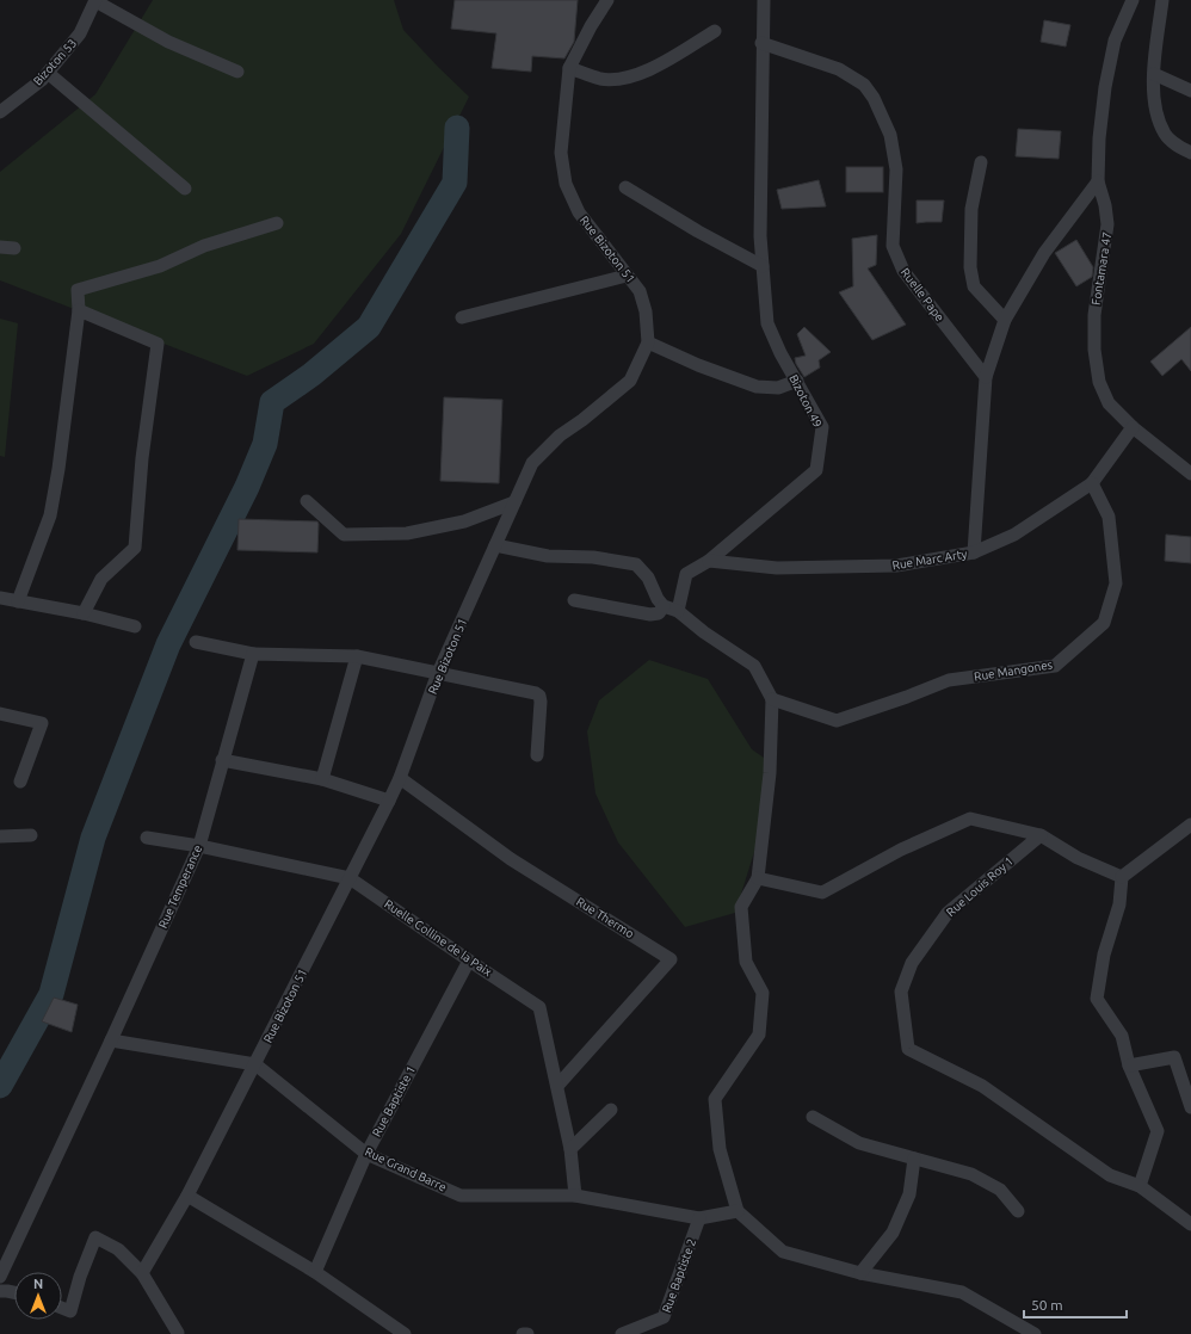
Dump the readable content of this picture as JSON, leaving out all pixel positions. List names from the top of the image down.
{
  "streets": {
    "street": [
      "Bizoton 53",
      "Rue Bizoton 51",
      "Fontamara 47",
      "Ruelle Pape",
      "Bizoton 49",
      "Rue Marc Arty",
      "Rue Mangones",
      "Rue Temperance",
      "Rue Louis Roy 1",
      "Rue Thermo",
      "Ruelle Colline de la Paix",
      "Rue Baptiste 1",
      "Rue Grand Barre",
      "Rue Baptiste 2"
    ]
  },
  "crossings": [
    ["Rue Bizoton 51", "Rue Thermo"],
    ["Rue Bizoton 51", "Ruelle Colline de la Paix"],
    ["Rue Bizoton 51", "Rue Grand Barre"],
    ["Fontamara 47", "Rue Marc Arty"],
    ["Ruelle Pape", "Bizoton 49"],
    ["Bizoton 49", "Rue Marc Arty"],
    ["Rue Marc Arty", "Rue Mangones"],
    ["Rue Temperance", "Ruelle Colline de la Paix"],
    ["Rue Temperance", "Rue Grand Barre"],
    ["Rue Thermo", "Ruelle Colline de la Paix"],
    ["Ruelle Colline de la Paix", "Rue Baptiste 1"],
    ["Ruelle Colline de la Paix", "Rue Grand Barre"],
    ["Rue Baptiste 1", "Rue Grand Barre"],
    ["Rue Grand Barre", "Rue Baptiste 2"]
  ],
  "scale_bar": "50 m",
  "north": "top"
}
